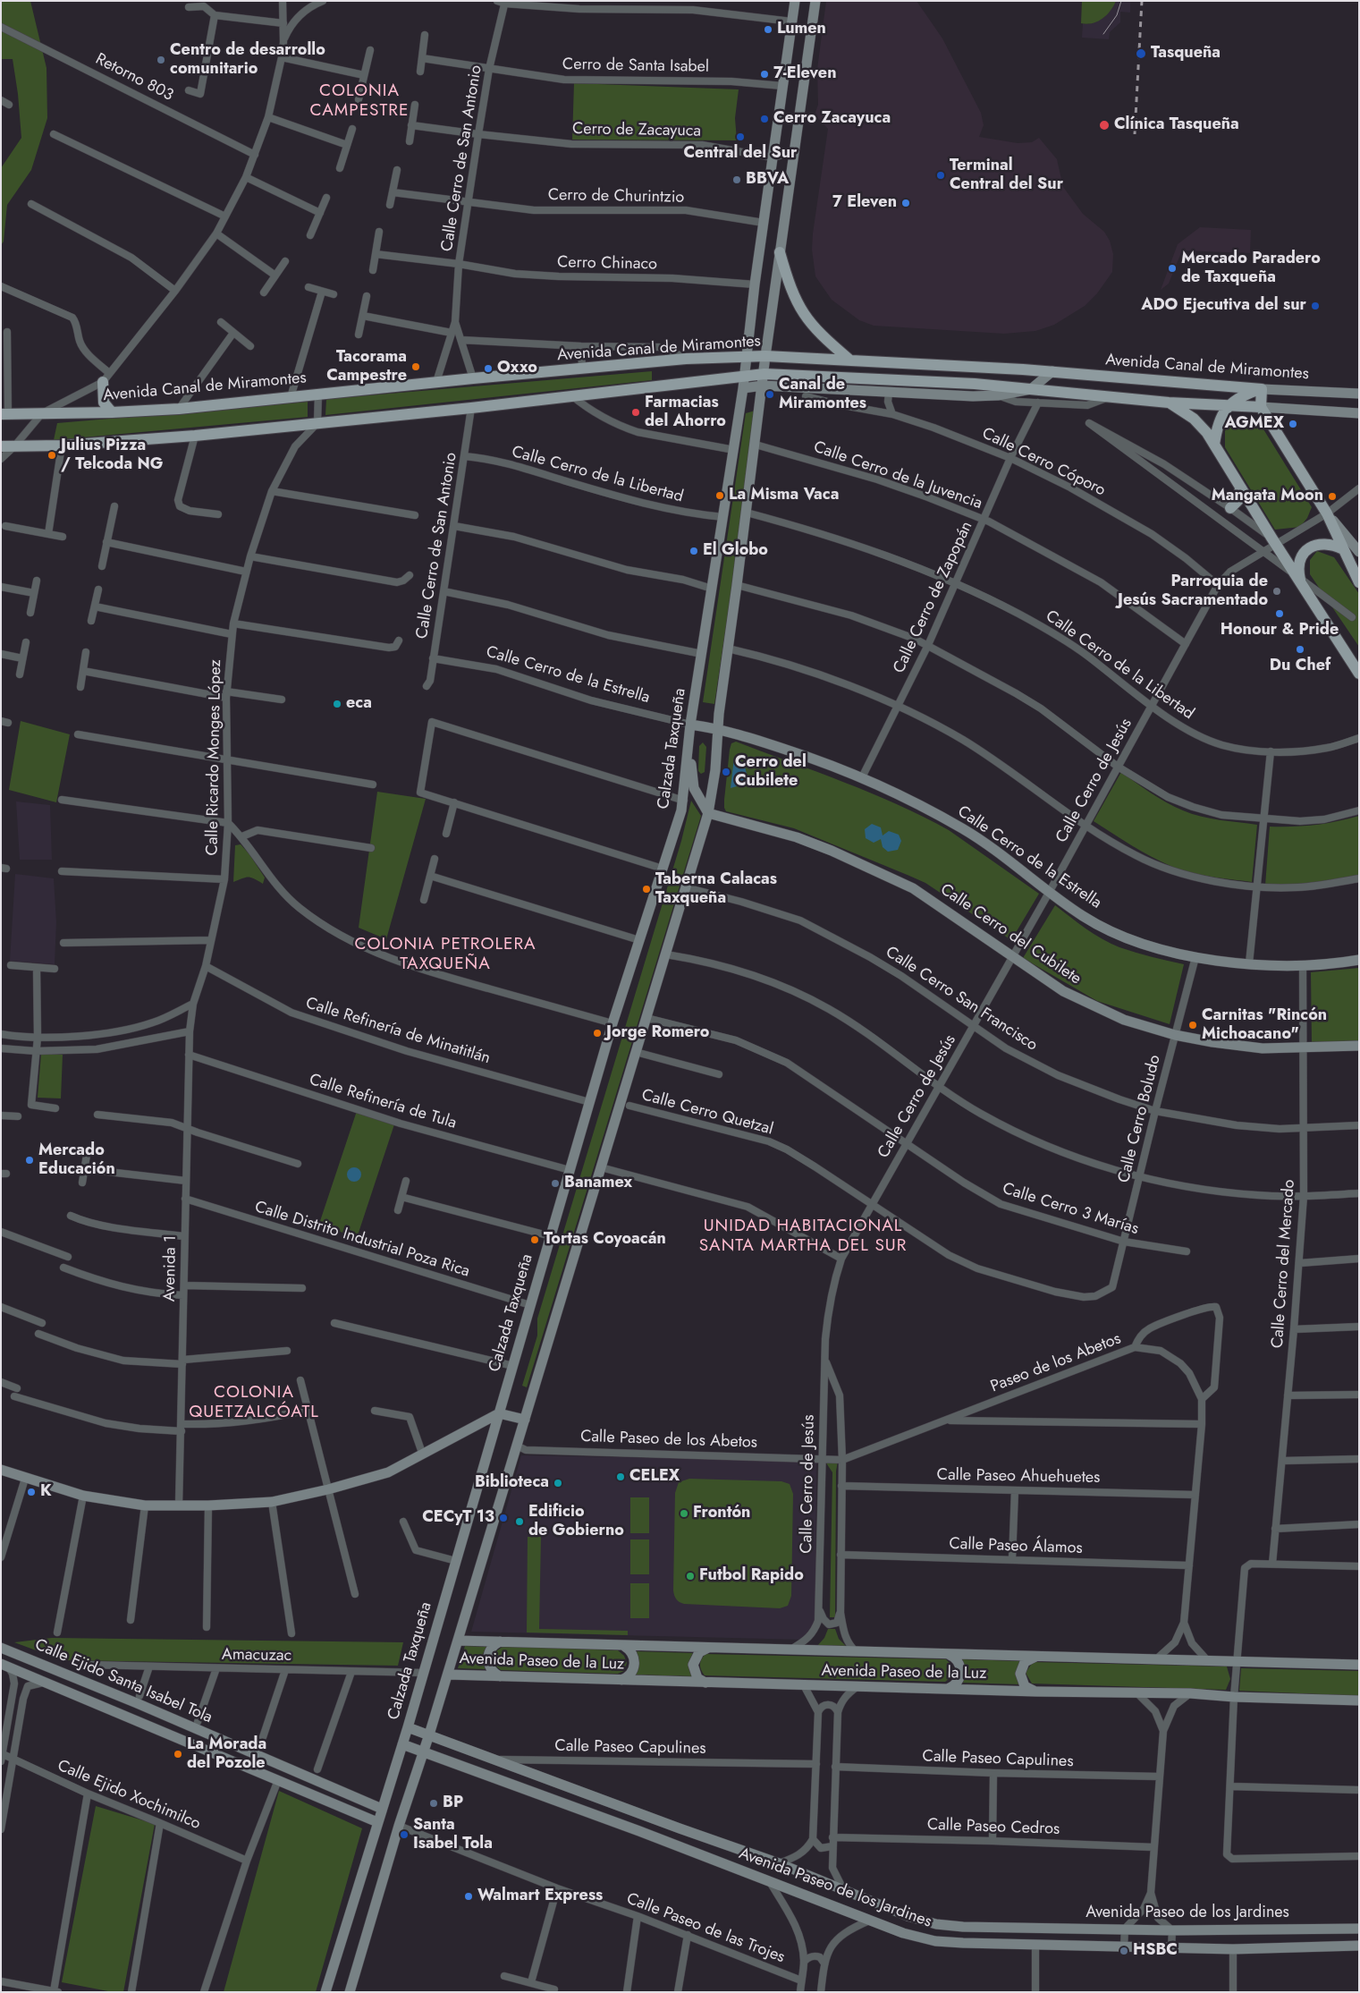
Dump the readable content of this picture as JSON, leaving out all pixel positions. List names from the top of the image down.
{
  "streets": {
    "main road": ["Avenida Canal de Miramontes"],
    "street": [
      "Cerro de Santa Isabel",
      "Retorno 803",
      "Cerro de Zacayuca",
      "Calle Cerro de San Antonio",
      "Cerro de Churintzio",
      "Cerro Chinaco",
      "Calle Cerro Cóporo",
      "Calle Cerro de la Libertad",
      "Calle Cerro de la Juvencia",
      "Calle Cerro de Zapopán",
      "Calle Cerro de la Estrella",
      "Calzada Taxqueña",
      "Calle Ricardo Monges López",
      "Calle Cerro de Jesús",
      "Calle Cerro del Cubilete",
      "Calle Cerro San Francisco",
      "Calle Refinería de Minatitlán",
      "Calle Refinería de Tula",
      "Calle Cerro Quetzal",
      "Calle Cerro Boludo",
      "Calle Cerro 3 Marías",
      "Calle Distrito Industrial Poza Rica",
      "Calle Cerro del Mercado",
      "Avenida 1",
      "Paseo de los Abetos",
      "Calle Paseo de los Abetos",
      "Calle Paseo Ahuehuetes",
      "Calle Paseo Álamos",
      "Amacuzac",
      "Avenida Paseo de la Luz",
      "Calle Ejido Santa Isabel Tola",
      "Calle Paseo Capulines",
      "Calle Ejido Xochimilco",
      "Calle Paseo Cedros",
      "Avenida Paseo de los Jardines",
      "Calle Paseo de las Trojes"
    ]
  },
  "crossings": [
    ["Cerro de Santa Isabel", "Calle Cerro de San Antonio"],
    ["Cerro de Santa Isabel", "Calzada Taxqueña"],
    ["Cerro de Zacayuca", "Calle Cerro de San Antonio"],
    ["Cerro de Zacayuca", "Calzada Taxqueña"],
    ["Calle Cerro de San Antonio", "Cerro de Churintzio"],
    ["Calle Cerro de San Antonio", "Cerro Chinaco"],
    ["Calle Cerro de San Antonio", "Avenida Canal de Miramontes"],
    ["Calle Cerro de San Antonio", "Calle Cerro de la Libertad"],
    ["Calle Cerro de San Antonio", "Calle Cerro de la Estrella"],
    ["Cerro de Churintzio", "Calzada Taxqueña"],
    ["Cerro Chinaco", "Calzada Taxqueña"],
    ["Avenida Canal de Miramontes", "Calle Cerro de Zapopán"],
    ["Avenida Canal de Miramontes", "Calzada Taxqueña"],
    ["Avenida Canal de Miramontes", "Calle Ricardo Monges López"],
    ["Calle Cerro Cóporo", "Calle Cerro de Zapopán"],
    ["Calle Cerro Cóporo", "Calle Cerro de Jesús"],
    ["Calle Cerro de la Libertad", "Calle Cerro de Zapopán"],
    ["Calle Cerro de la Libertad", "Calzada Taxqueña"],
    ["Calle Cerro de la Libertad", "Calle Cerro de Jesús"],
    ["Calle Cerro de la Juvencia", "Calle Cerro de Zapopán"],
    ["Calle Cerro de la Juvencia", "Calle Cerro de Jesús"],
    ["Calle Cerro de Zapopán", "Calle Cerro de la Estrella"],
    ["Calle Cerro de la Estrella", "Calzada Taxqueña"],
    ["Calle Cerro de la Estrella", "Calle Cerro de Jesús"],
    ["Calle Cerro de la Estrella", "Calle Cerro Boludo"],
    ["Calle Cerro de la Estrella", "Calle Cerro del Mercado"],
    ["Calzada Taxqueña", "Calle Refinería de Minatitlán"],
    ["Calzada Taxqueña", "Calle Refinería de Tula"],
    ["Calzada Taxqueña", "Calle Distrito Industrial Poza Rica"],
    ["Calzada Taxqueña", "Amacuzac"],
    ["Calzada Taxqueña", "Calle Ejido Santa Isabel Tola"],
    ["Calzada Taxqueña", "Avenida Paseo de los Jardines"],
    ["Calle Ricardo Monges López", "Calle Refinería de Minatitlán"],
    ["Calle Ricardo Monges López", "Avenida 1"],
    ["Calle Cerro de Jesús", "Calle Cerro del Cubilete"],
    ["Calle Cerro de Jesús", "Calle Cerro San Francisco"],
    ["Calle Cerro de Jesús", "Calle Cerro Quetzal"],
    ["Calle Cerro de Jesús", "Calle Cerro 3 Marías"],
    ["Calle Cerro de Jesús", "Paseo de los Abetos"],
    ["Calle Cerro de Jesús", "Calle Paseo de los Abetos"],
    ["Calle Cerro de Jesús", "Calle Paseo Ahuehuetes"],
    ["Calle Cerro de Jesús", "Calle Paseo Álamos"],
    ["Calle Cerro de Jesús", "Avenida Paseo de la Luz"],
    ["Calle Cerro del Cubilete", "Calle Cerro Boludo"],
    ["Calle Cerro del Cubilete", "Calle Cerro del Mercado"],
    ["Calle Cerro San Francisco", "Calle Cerro Boludo"],
    ["Calle Cerro San Francisco", "Calle Cerro del Mercado"],
    ["Calle Refinería de Tula", "Avenida 1"],
    ["Calle Cerro Quetzal", "Calle Cerro Boludo"],
    ["Calle Cerro Boludo", "Calle Cerro 3 Marías"],
    ["Calle Distrito Industrial Poza Rica", "Avenida 1"],
    ["Paseo de los Abetos", "Calle Paseo de los Abetos"],
    ["Paseo de los Abetos", "Calle Paseo Ahuehuetes"],
    ["Paseo de los Abetos", "Calle Paseo Álamos"],
    ["Paseo de los Abetos", "Avenida Paseo de la Luz"],
    ["Calle Paseo Capulines", "Avenida Paseo de los Jardines"]
  ],
  "districts": [
    "COLONIA CAMPESTRE",
    "COLONIA PETROLERA TAXQUEÑA",
    "UNIDAD HABITACIONAL SANTA MARTHA DEL SUR",
    "COLONIA QUETZALCÓATL"
  ],
  "places": [
    "Lumen",
    "Tasqueña",
    "Centro de desarrollo comunitario",
    "7-Eleven",
    "Cerro Zacayuca",
    "Clínica Tasqueña",
    "Central del Sur",
    "Terminal Central del Sur",
    "BBVA",
    "7 Eleven",
    "Mercado Paradero de Taxqueña",
    "ADO Ejecutiva del sur",
    "Tacorama Campestre",
    "Oxxo",
    "Canal de Miramontes",
    "Farmacias del Ahorro",
    "AGMEX",
    "Julius Pizza / Telcoda NG",
    "La Misma Vaca",
    "Mangata Moon",
    "El Globo",
    "Parroquia de Jesús Sacramentado",
    "Honour & Pride",
    "Du Chef",
    "eca",
    "Cerro del Cubilete",
    "Taberna Calacas Taxqueña",
    "Carnitas \"Rincón Michoacano\"",
    "Jorge Romero",
    "Mercado Educación",
    "Banamex",
    "Tortas Coyoacán",
    "CELEX",
    "Biblioteca",
    "K",
    "Frontón",
    "CECyT 13",
    "Edificio de Gobierno",
    "Futbol Rapido",
    "La Morada del Pozole",
    "BP",
    "Santa Isabel Tola",
    "Walmart Express",
    "HSBC"
  ]
}
